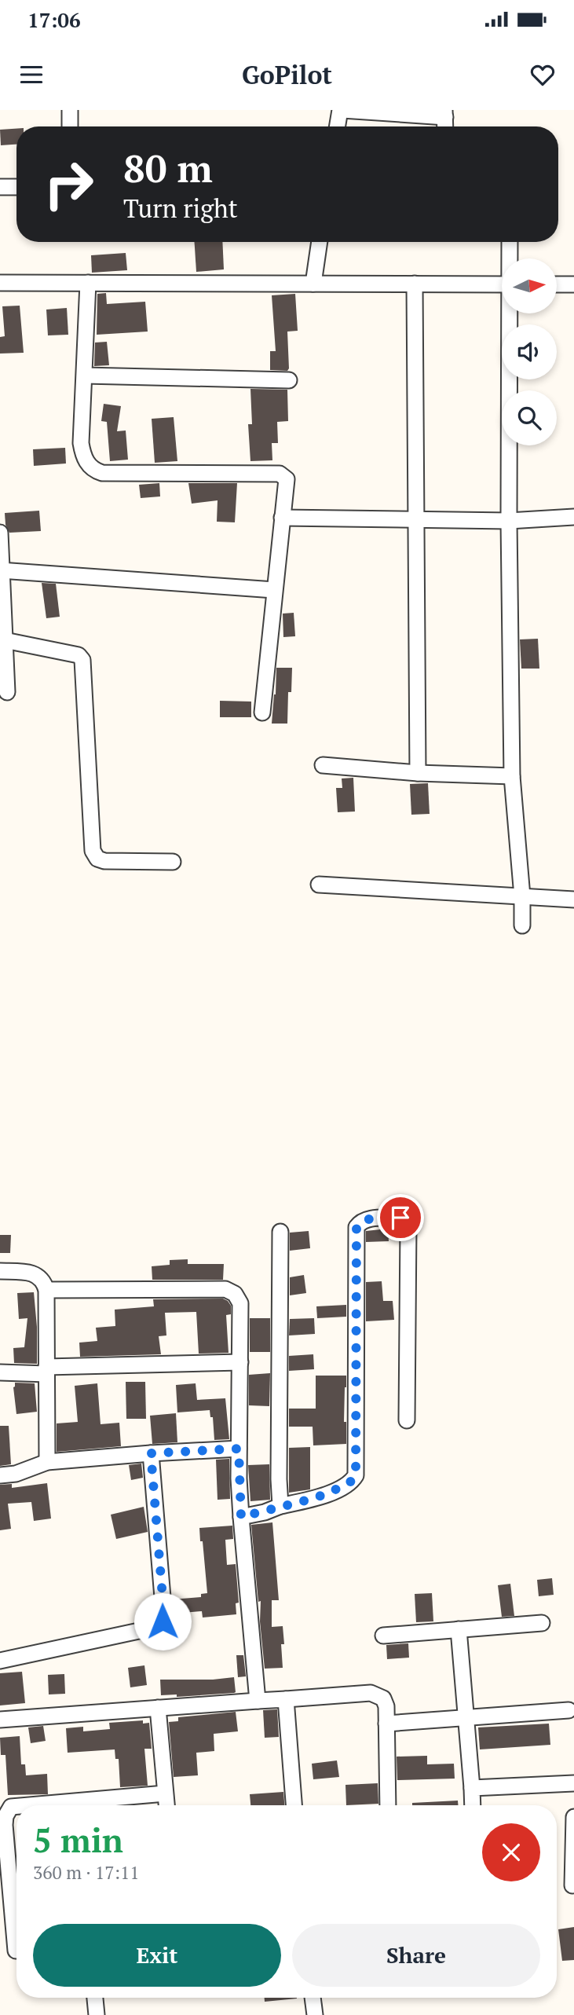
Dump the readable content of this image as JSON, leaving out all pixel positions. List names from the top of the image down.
{
  "north": "right",
  "page": {
    "status": "17:06",
    "header": "GoPilot",
    "turn": ["80 m", "Turn right"],
    "heading": ["5 min", "360 m · 17:11"],
    "buttons": ["Exit", "Share"]
  }
}
